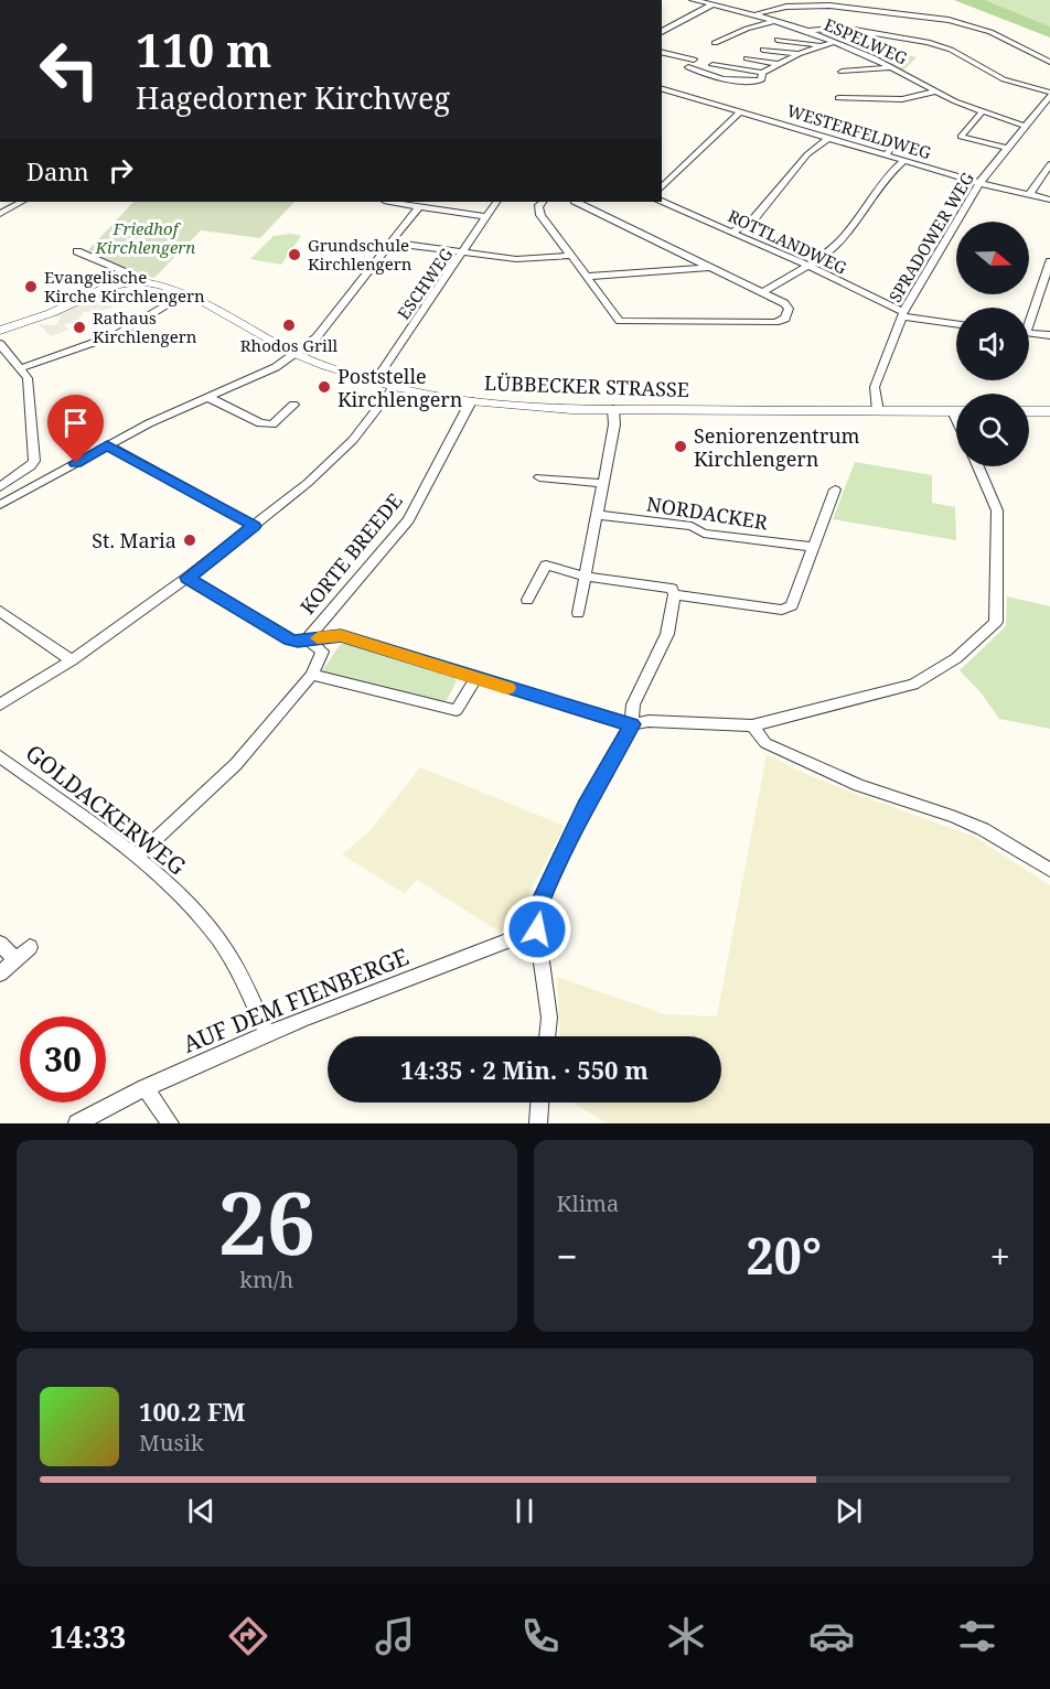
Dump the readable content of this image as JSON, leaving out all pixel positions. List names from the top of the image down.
{
  "streets": {
    "street": [
      "ESPELWEG",
      "WESTERFELDWEG",
      "SPRADOWER WEG",
      "ROTTLANDWEG",
      "ESCHWEG",
      "LÜBBECKER STRASSE",
      "NORDACKER",
      "KORTE BREEDE",
      "GOLDACKERWEG",
      "AUF DEM FIENBERGE"
    ]
  },
  "crossings": [
    ["ESPELWEG", "SPRADOWER WEG"],
    ["WESTERFELDWEG", "SPRADOWER WEG"],
    ["SPRADOWER WEG", "ROTTLANDWEG"],
    ["SPRADOWER WEG", "LÜBBECKER STRASSE"],
    ["ESCHWEG", "LÜBBECKER STRASSE"],
    ["LÜBBECKER STRASSE", "KORTE BREEDE"],
    ["GOLDACKERWEG", "AUF DEM FIENBERGE"]
  ],
  "parks": ["Friedhof Kirchlengern"],
  "places": [
    "Grundschule Kirchlengern",
    "Evangelische Kirche Kirchlengern",
    "Rhodos Grill",
    "Rathaus Kirchlengern",
    "Poststelle Kirchlengern",
    "Seniorenzentrum Kirchlengern",
    "St. Maria"
  ],
  "north": "right",
  "page": {
    "turn": ["110 m", "Hagedorner Kirchweg"],
    "then": "Dann",
    "limit": "30",
    "trip": "14:35 · 2 Min. · 550 m",
    "tile": [
      ["26", "km/h"],
      "Klima"
    ],
    "heat": ["−", "20°", "+"],
    "song": ["100.2 FM", "Musik"],
    "tabs": "14:33"
  }
}
